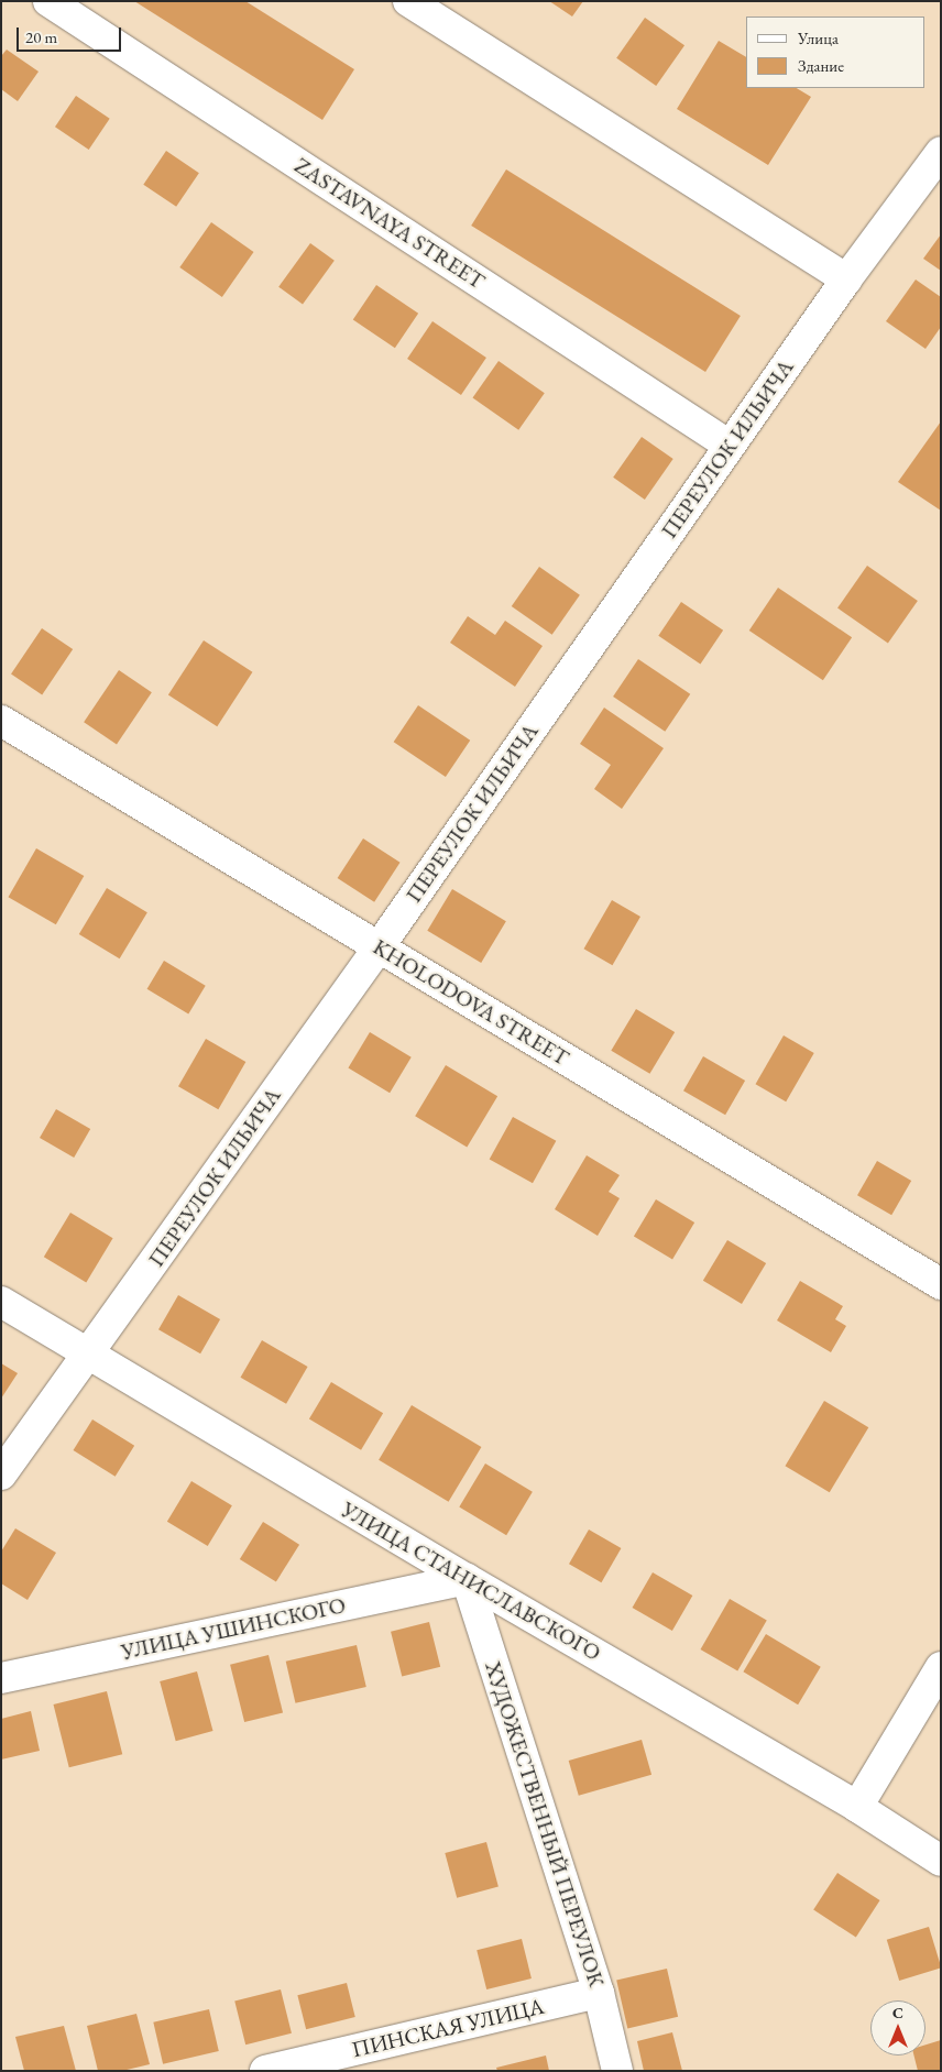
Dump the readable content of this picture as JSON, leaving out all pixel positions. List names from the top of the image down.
{
  "streets": {
    "street": [
      "ZASTAVNAYA STREET",
      "ПЕРЕУЛОК ИЛЬИЧА",
      "KHOLODOVA STREET",
      "УЛИЦА СТАНИСЛАВСКОГО",
      "УЛИЦА УШИНСКОГО",
      "ХУДОЖЕСТВЕННЫЙ ПЕРЕУЛОК",
      "ПИНСКАЯ УЛИЦА"
    ]
  },
  "crossings": [
    ["ZASTAVNAYA STREET", "ПЕРЕУЛОК ИЛЬИЧА"],
    ["ПЕРЕУЛОК ИЛЬИЧА", "KHOLODOVA STREET"],
    ["ПЕРЕУЛОК ИЛЬИЧА", "УЛИЦА СТАНИСЛАВСКОГО"],
    ["УЛИЦА СТАНИСЛАВСКОГО", "УЛИЦА УШИНСКОГО"],
    ["УЛИЦА СТАНИСЛАВСКОГО", "ХУДОЖЕСТВЕННЫЙ ПЕРЕУЛОК"],
    ["УЛИЦА УШИНСКОГО", "ХУДОЖЕСТВЕННЫЙ ПЕРЕУЛОК"],
    ["ХУДОЖЕСТВЕННЫЙ ПЕРЕУЛОК", "ПИНСКАЯ УЛИЦА"]
  ],
  "legend": ["Улица", "Здание"],
  "scale_bar": "20 m",
  "north": "top"
}
